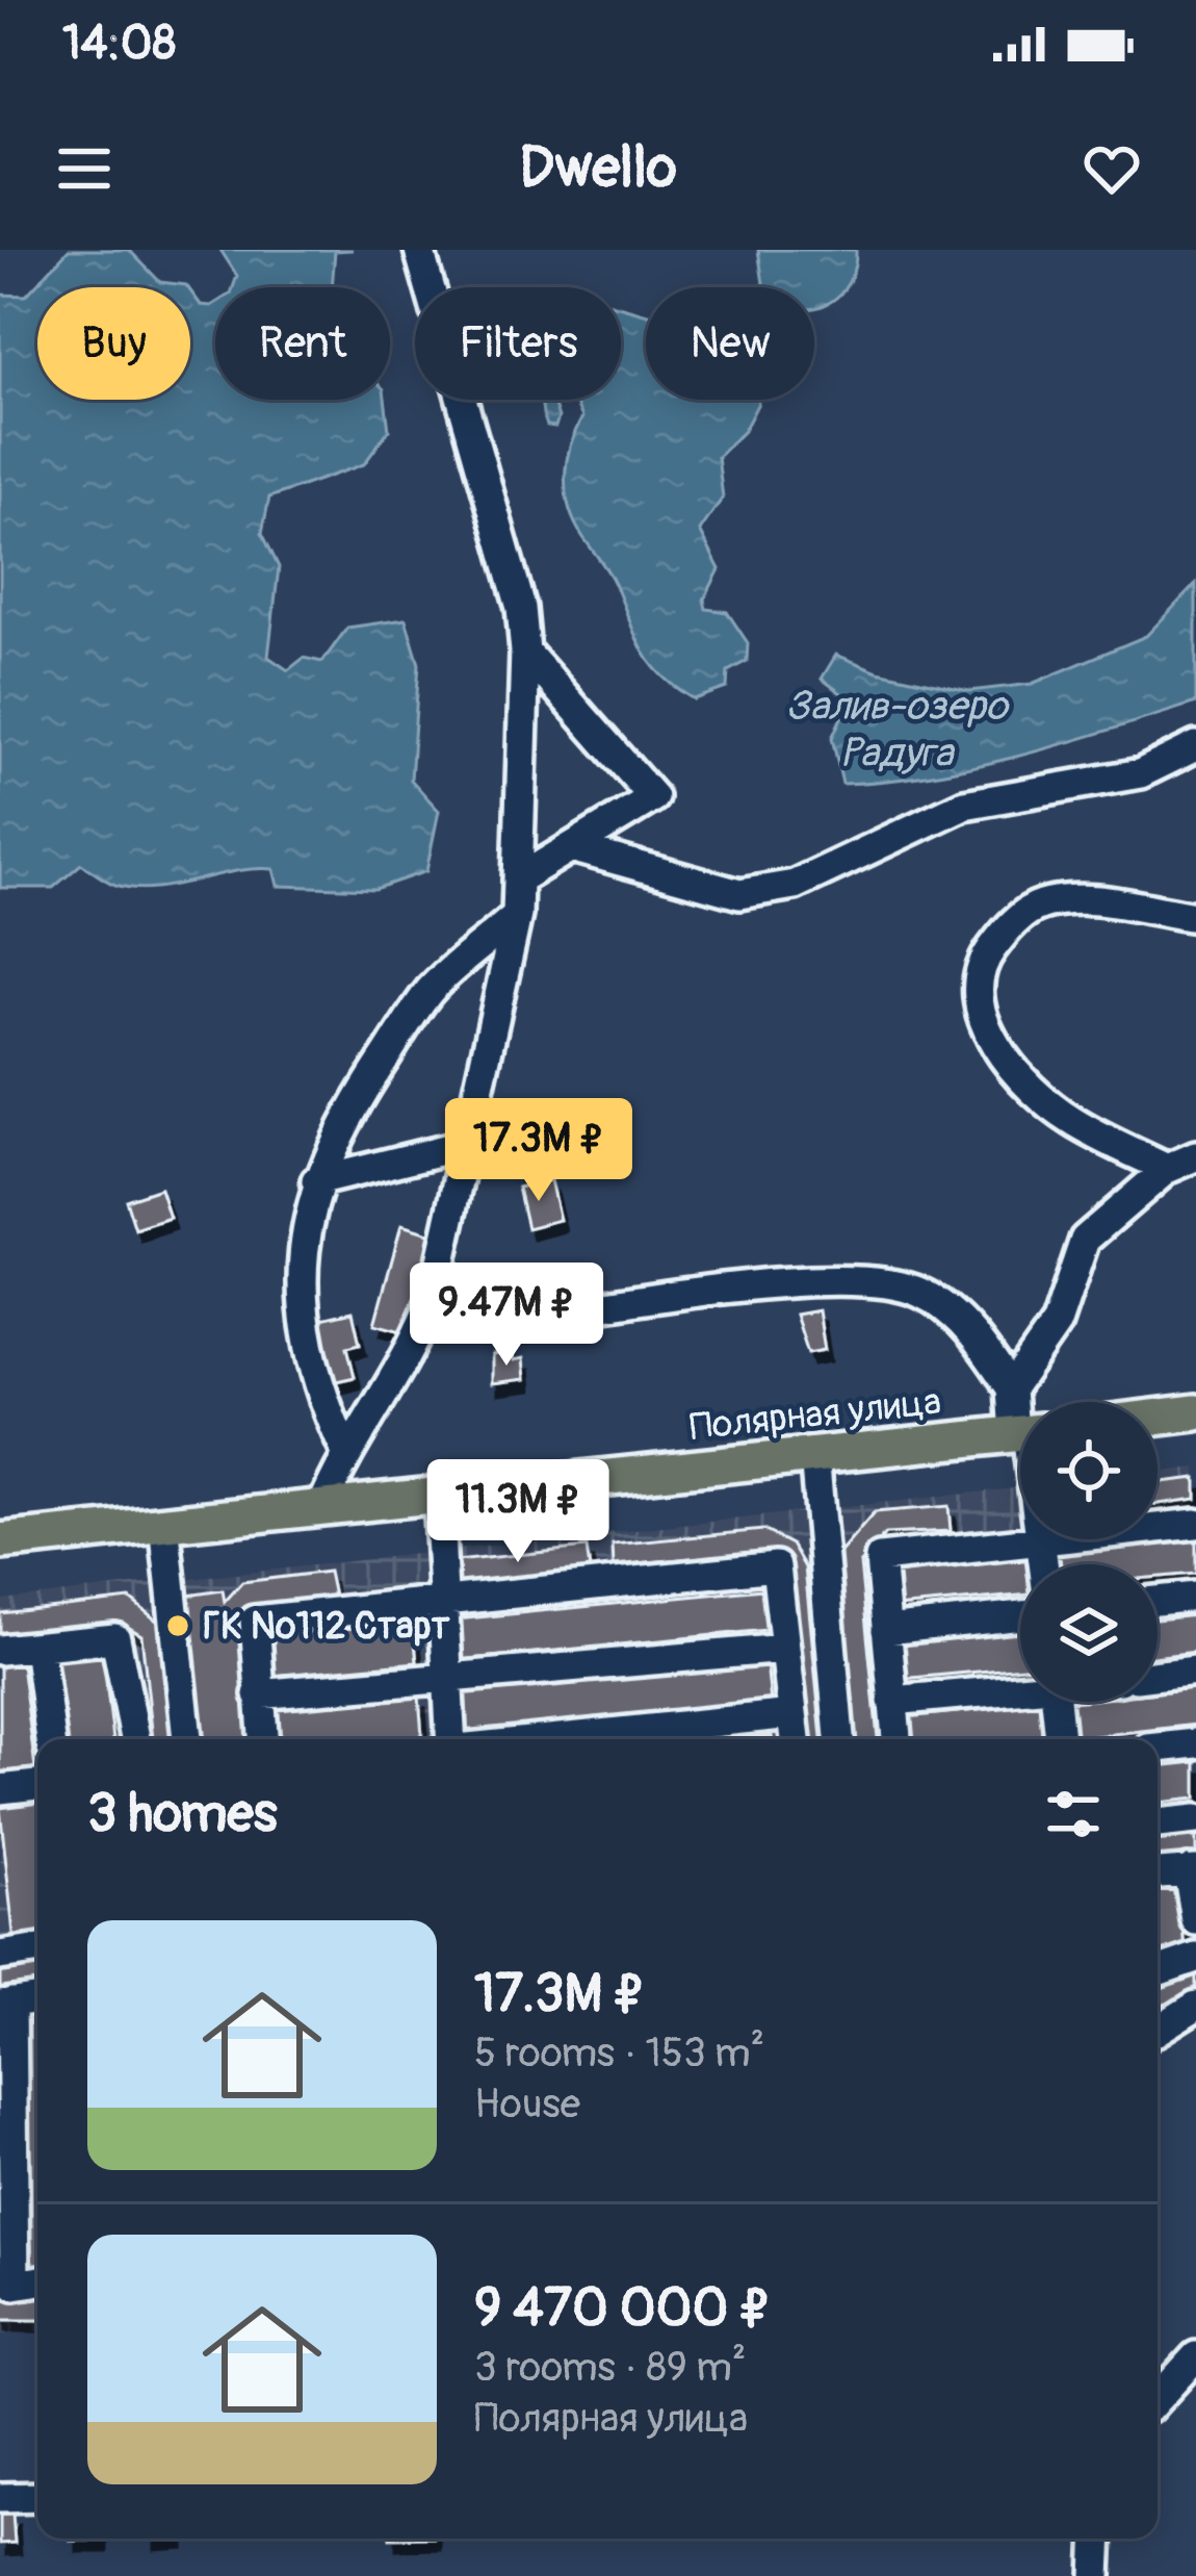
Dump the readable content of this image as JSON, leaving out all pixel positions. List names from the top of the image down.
{
  "streets": {
    "main road": ["Полярная улица"]
  },
  "water": ["Залив-озеро Радуга"],
  "places": ["ГК №112 Старт"],
  "page": {
    "status": "14:08",
    "header": "Dwello",
    "chip": [
      "Buy",
      "Rent",
      "Filters",
      "New"
    ],
    "price": ["17.3M ₽", "9.47M ₽", "11.3M ₽"],
    "heading": "3 homes",
    "list": [
      {
        "name": "17.3M ₽",
        "note": "5 rooms · 153 m² · House"
      },
      {
        "name": "9 470 000 ₽",
        "note": "3 rooms · 89 m² · Полярная улица"
      }
    ]
  }
}
